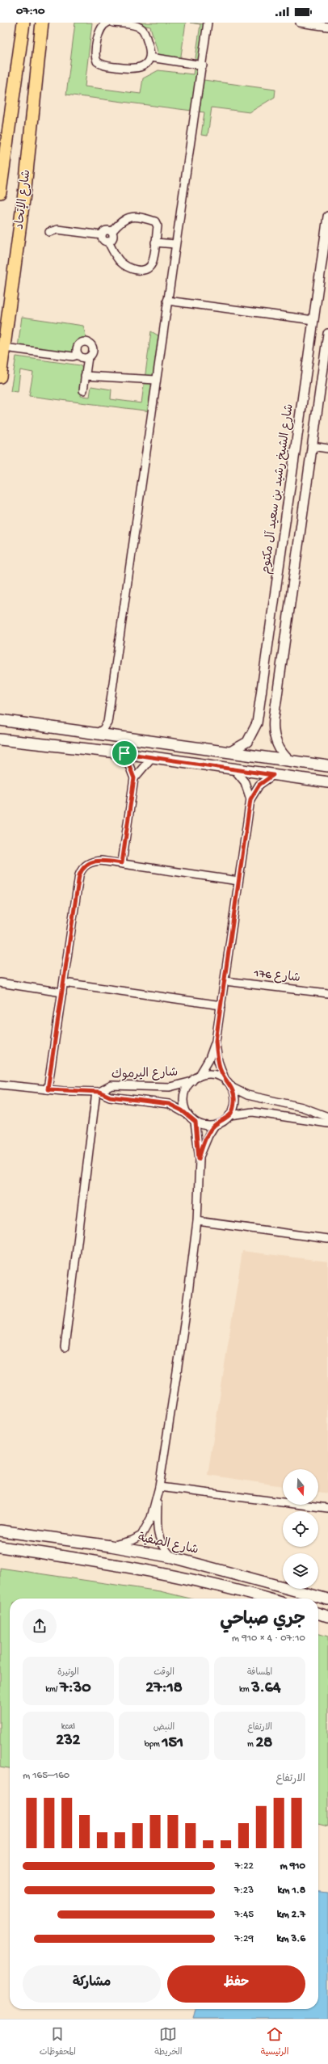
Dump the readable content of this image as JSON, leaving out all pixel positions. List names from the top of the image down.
{
  "streets": {
    "highway": ["شارع الإتحاد"],
    "main road": ["شارع الصفية"],
    "street": ["شارع الشيخ رشيد بن سعيد آل مكتوم", "شارع 176", "شارع اليرموك"]
  },
  "north": "bottom",
  "page": {
    "status": "07:10",
    "heading": ["جري صباحي", "07:10 · 4 × 910 m"],
    "stats": [
      ["المسافة", "3.64 km"],
      ["الوقت", "27:18"],
      ["الوتيرة", "7:30 /km"],
      ["الارتفاع", "28 m"],
      ["النبض", "151 bpm"],
      ["kcal", "232"]
    ],
    "chart": ["الارتفاع", "160–165 m"],
    "list": [
      {
        "name": "910 m",
        "note": "7:22"
      },
      {
        "name": "1.8 km",
        "note": "7:23"
      },
      {
        "name": "2.7 km",
        "note": "7:45"
      },
      {
        "name": "3.6 km",
        "note": "7:29"
      }
    ],
    "buttons": ["حفظ", "مشاركة"],
    "tabs": ["الرئيسية", "الخريطة", "المحفوظات"]
  }
}
